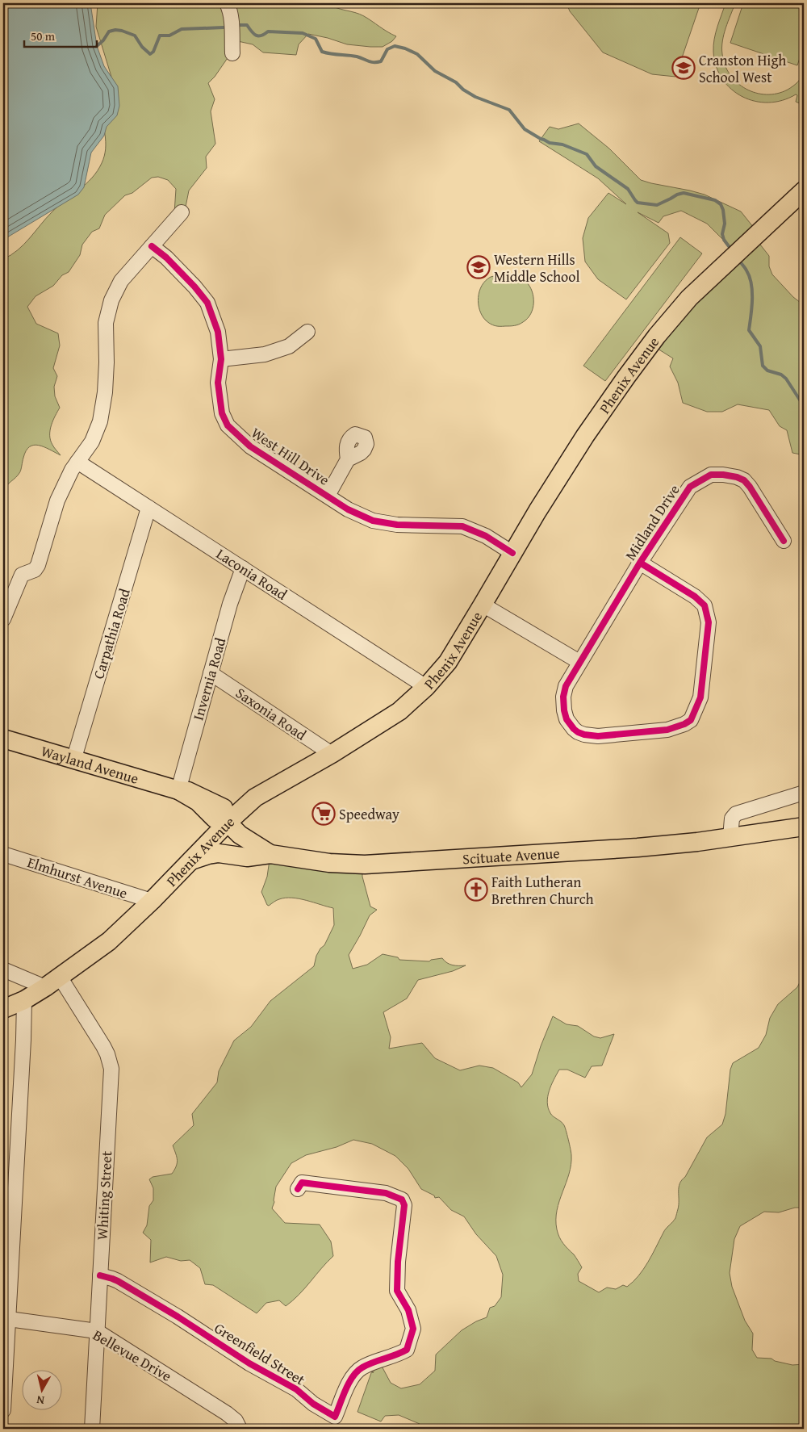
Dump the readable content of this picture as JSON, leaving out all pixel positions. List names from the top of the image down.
{
  "streets": {
    "main road": ["Phenix Avenue", "Wayland Avenue", "Scituate Avenue"],
    "street": [
      "West Hill Drive",
      "Midland Drive",
      "Laconia Road",
      "Carpathia Road",
      "Invernia Road",
      "Saxonia Road",
      "Elmhurst Avenue",
      "Whiting Street",
      "Greenfield Street",
      "Bellevue Drive"
    ]
  },
  "crossings": [
    ["Phenix Avenue", "West Hill Drive"],
    ["Phenix Avenue", "Laconia Road"],
    ["Phenix Avenue", "Saxonia Road"],
    ["Phenix Avenue", "Wayland Avenue"],
    ["Phenix Avenue", "Scituate Avenue"],
    ["Phenix Avenue", "Elmhurst Avenue"],
    ["Phenix Avenue", "Whiting Street"],
    ["Laconia Road", "Carpathia Road"],
    ["Laconia Road", "Invernia Road"],
    ["Carpathia Road", "Wayland Avenue"],
    ["Invernia Road", "Saxonia Road"],
    ["Invernia Road", "Wayland Avenue"],
    ["Wayland Avenue", "Scituate Avenue"],
    ["Whiting Street", "Greenfield Street"],
    ["Whiting Street", "Bellevue Drive"]
  ],
  "places": {
    "school or university": ["Cranston High School West", "Western Hills Middle School"],
    "supermarket": ["Speedway"],
    "church": ["Faith Lutheran Brethren Church"]
  },
  "scale_bar": "50 m",
  "north": "bottom"
}
